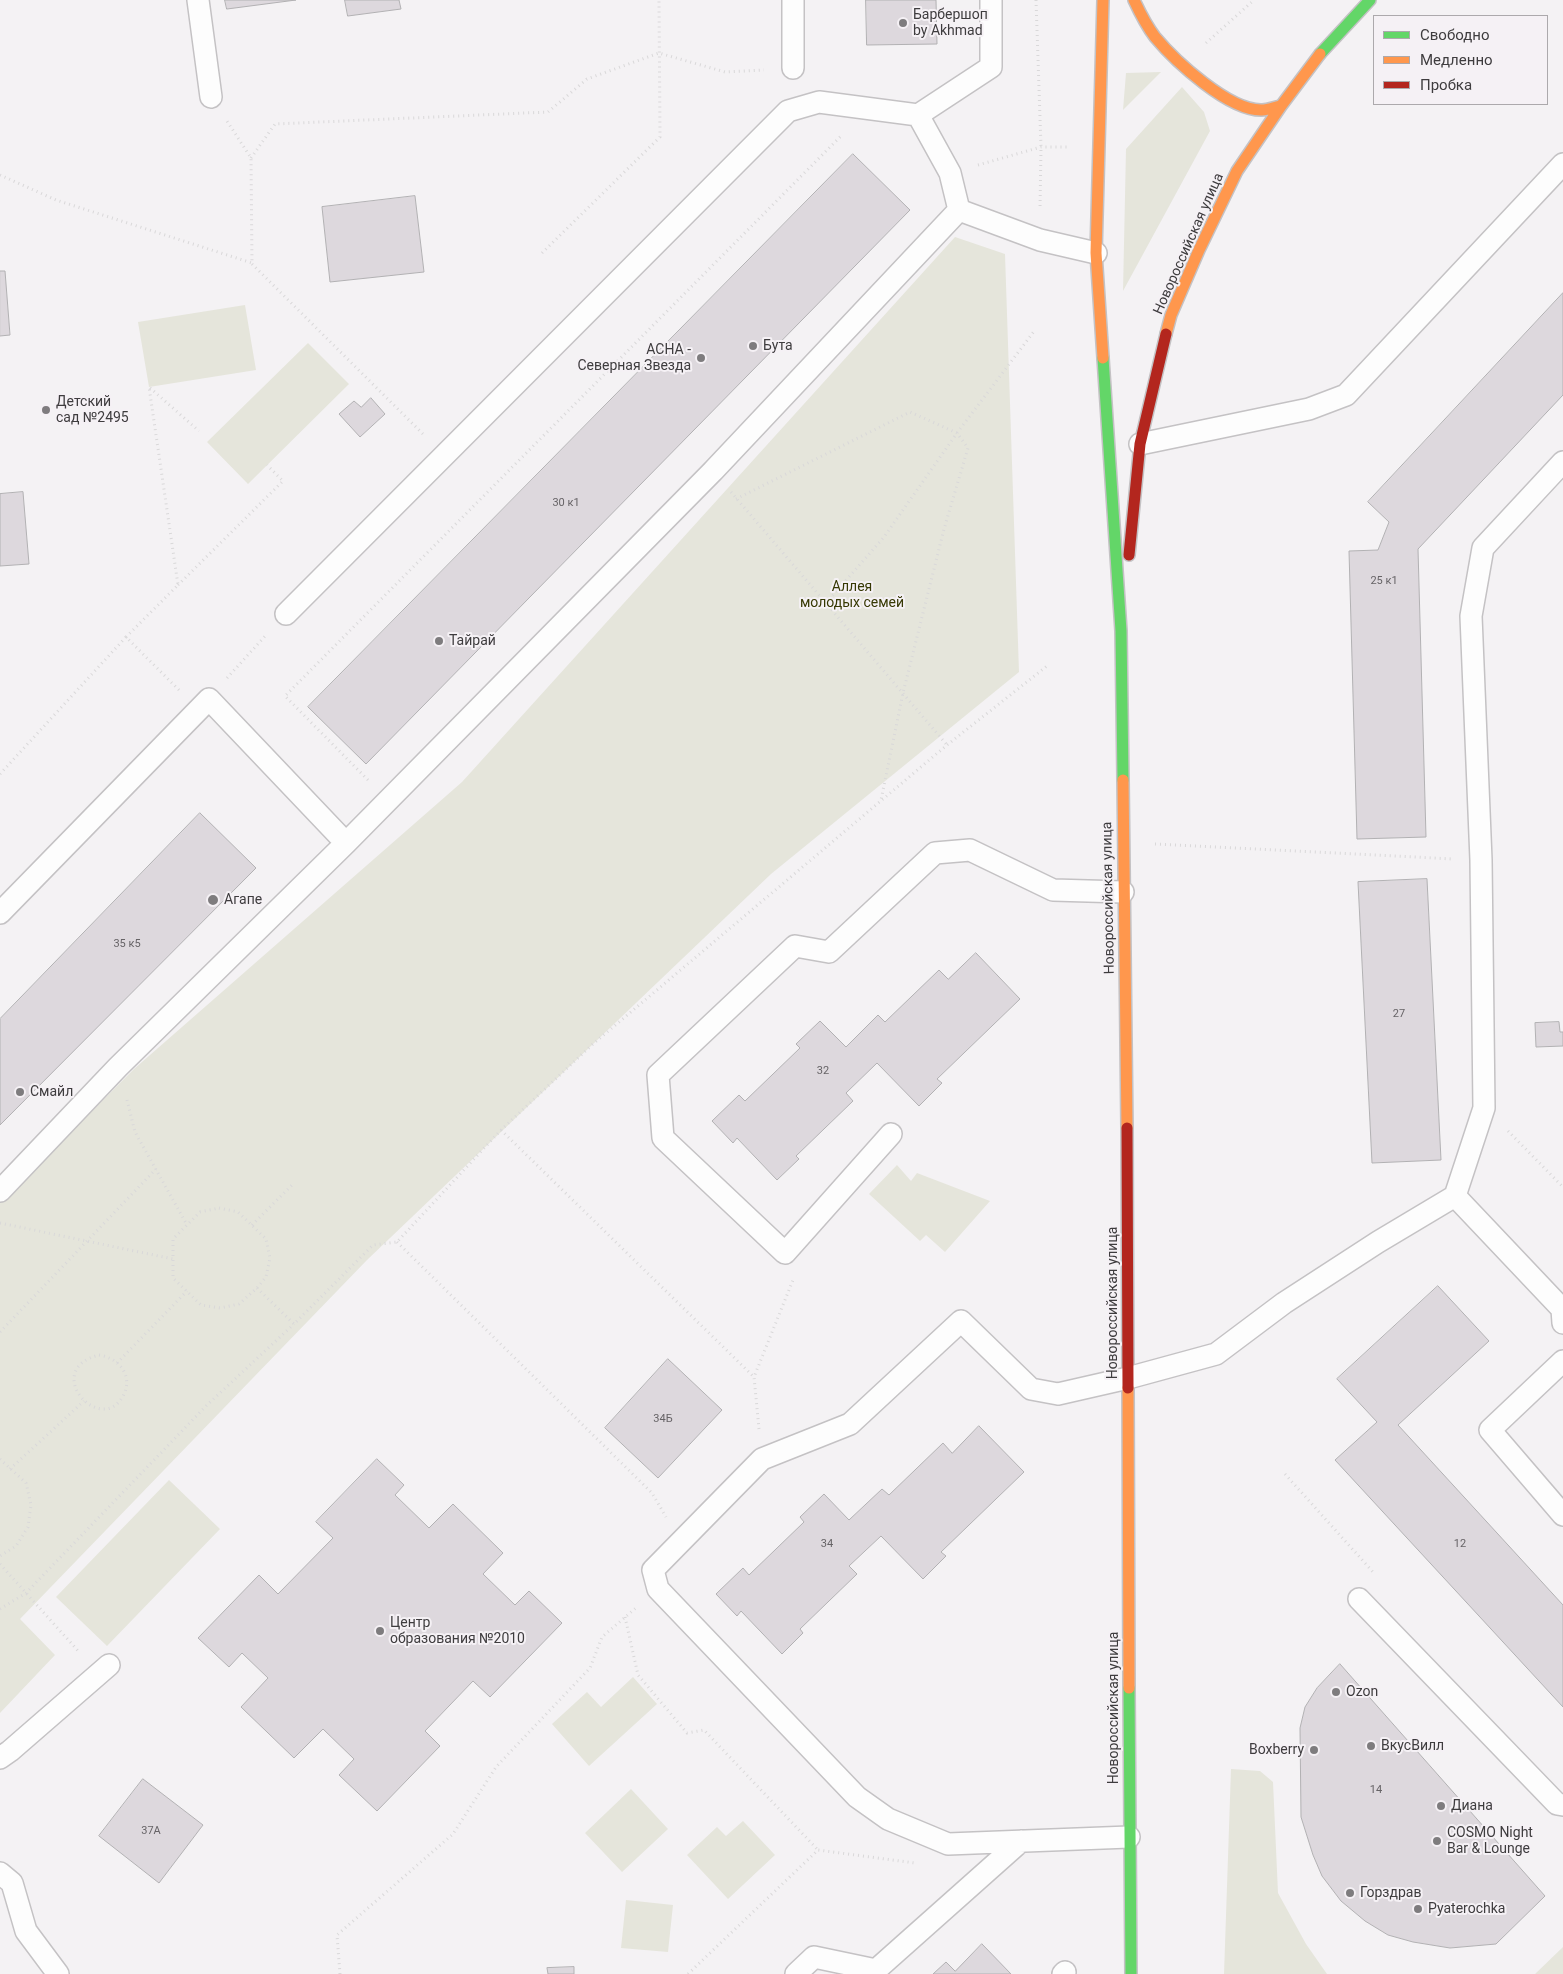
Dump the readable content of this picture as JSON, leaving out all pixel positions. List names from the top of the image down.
{
  "streets": {
    "street": ["Новороссийская улица"]
  },
  "parks": ["Аллея молодых семей"],
  "places": [
    "Барбершоп by Akhmad",
    "Бута",
    "АСНА - Северная Звезда",
    "Детский сад №2495",
    "Тайрай",
    "Агапе",
    "Смайл",
    "Центр образования №2010",
    "Ozon",
    "ВкусВилл",
    "Boxberry",
    "Диана",
    "COSMO Night Bar & Lounge",
    "Горздрав",
    "Pyaterochka"
  ],
  "house_numbers": [
    "30 к1",
    "25 к1",
    "35 к5",
    "27",
    "32",
    "34Б",
    "34",
    "12",
    "14",
    "37А"
  ],
  "legend": ["Свободно", "Медленно", "Пробка"]
}
